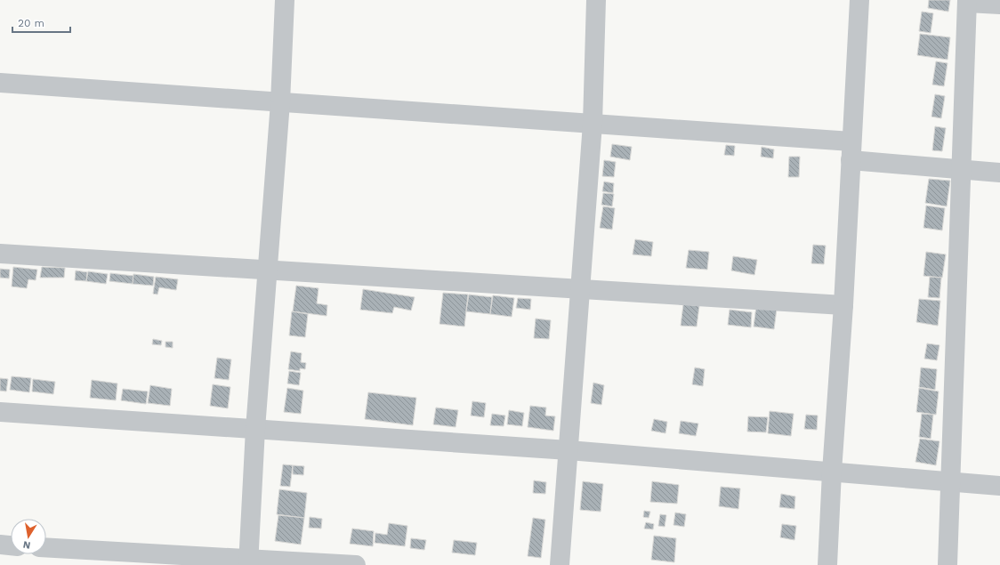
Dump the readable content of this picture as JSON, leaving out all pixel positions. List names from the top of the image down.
{
  "scale_bar": "20 m",
  "north": "bottom"
}
